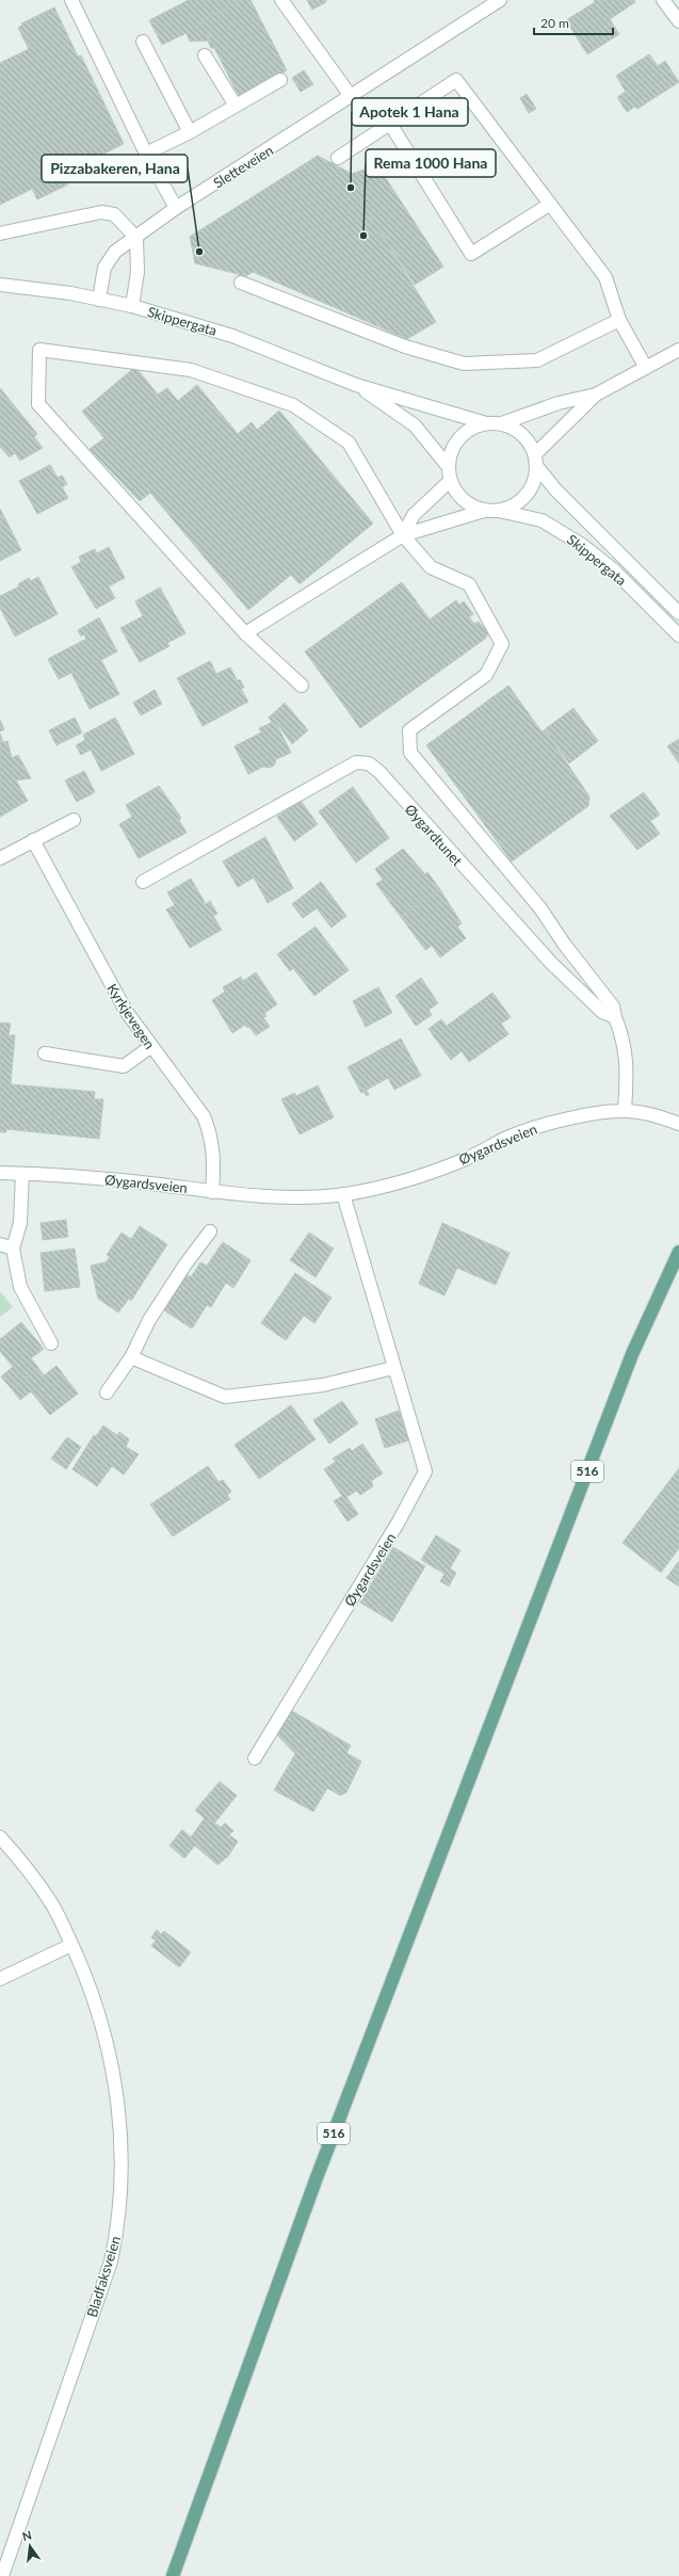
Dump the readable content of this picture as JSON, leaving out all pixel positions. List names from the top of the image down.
{
  "streets": {
    "main road": ["516"],
    "street": [
      "Sletteveien",
      "Skippergata",
      "Øygardtunet",
      "Kyrkjevegen",
      "Øygardsveien",
      "Bladfaksveien"
    ]
  },
  "crossings": [
    ["Sletteveien", "Skippergata"],
    ["Kyrkjevegen", "Øygardsveien"]
  ],
  "places": ["Apotek 1 Hana", "Rema 1000 Hana", "Pizzabakeren, Hana"],
  "scale_bar": "20 m",
  "north": "top"
}
